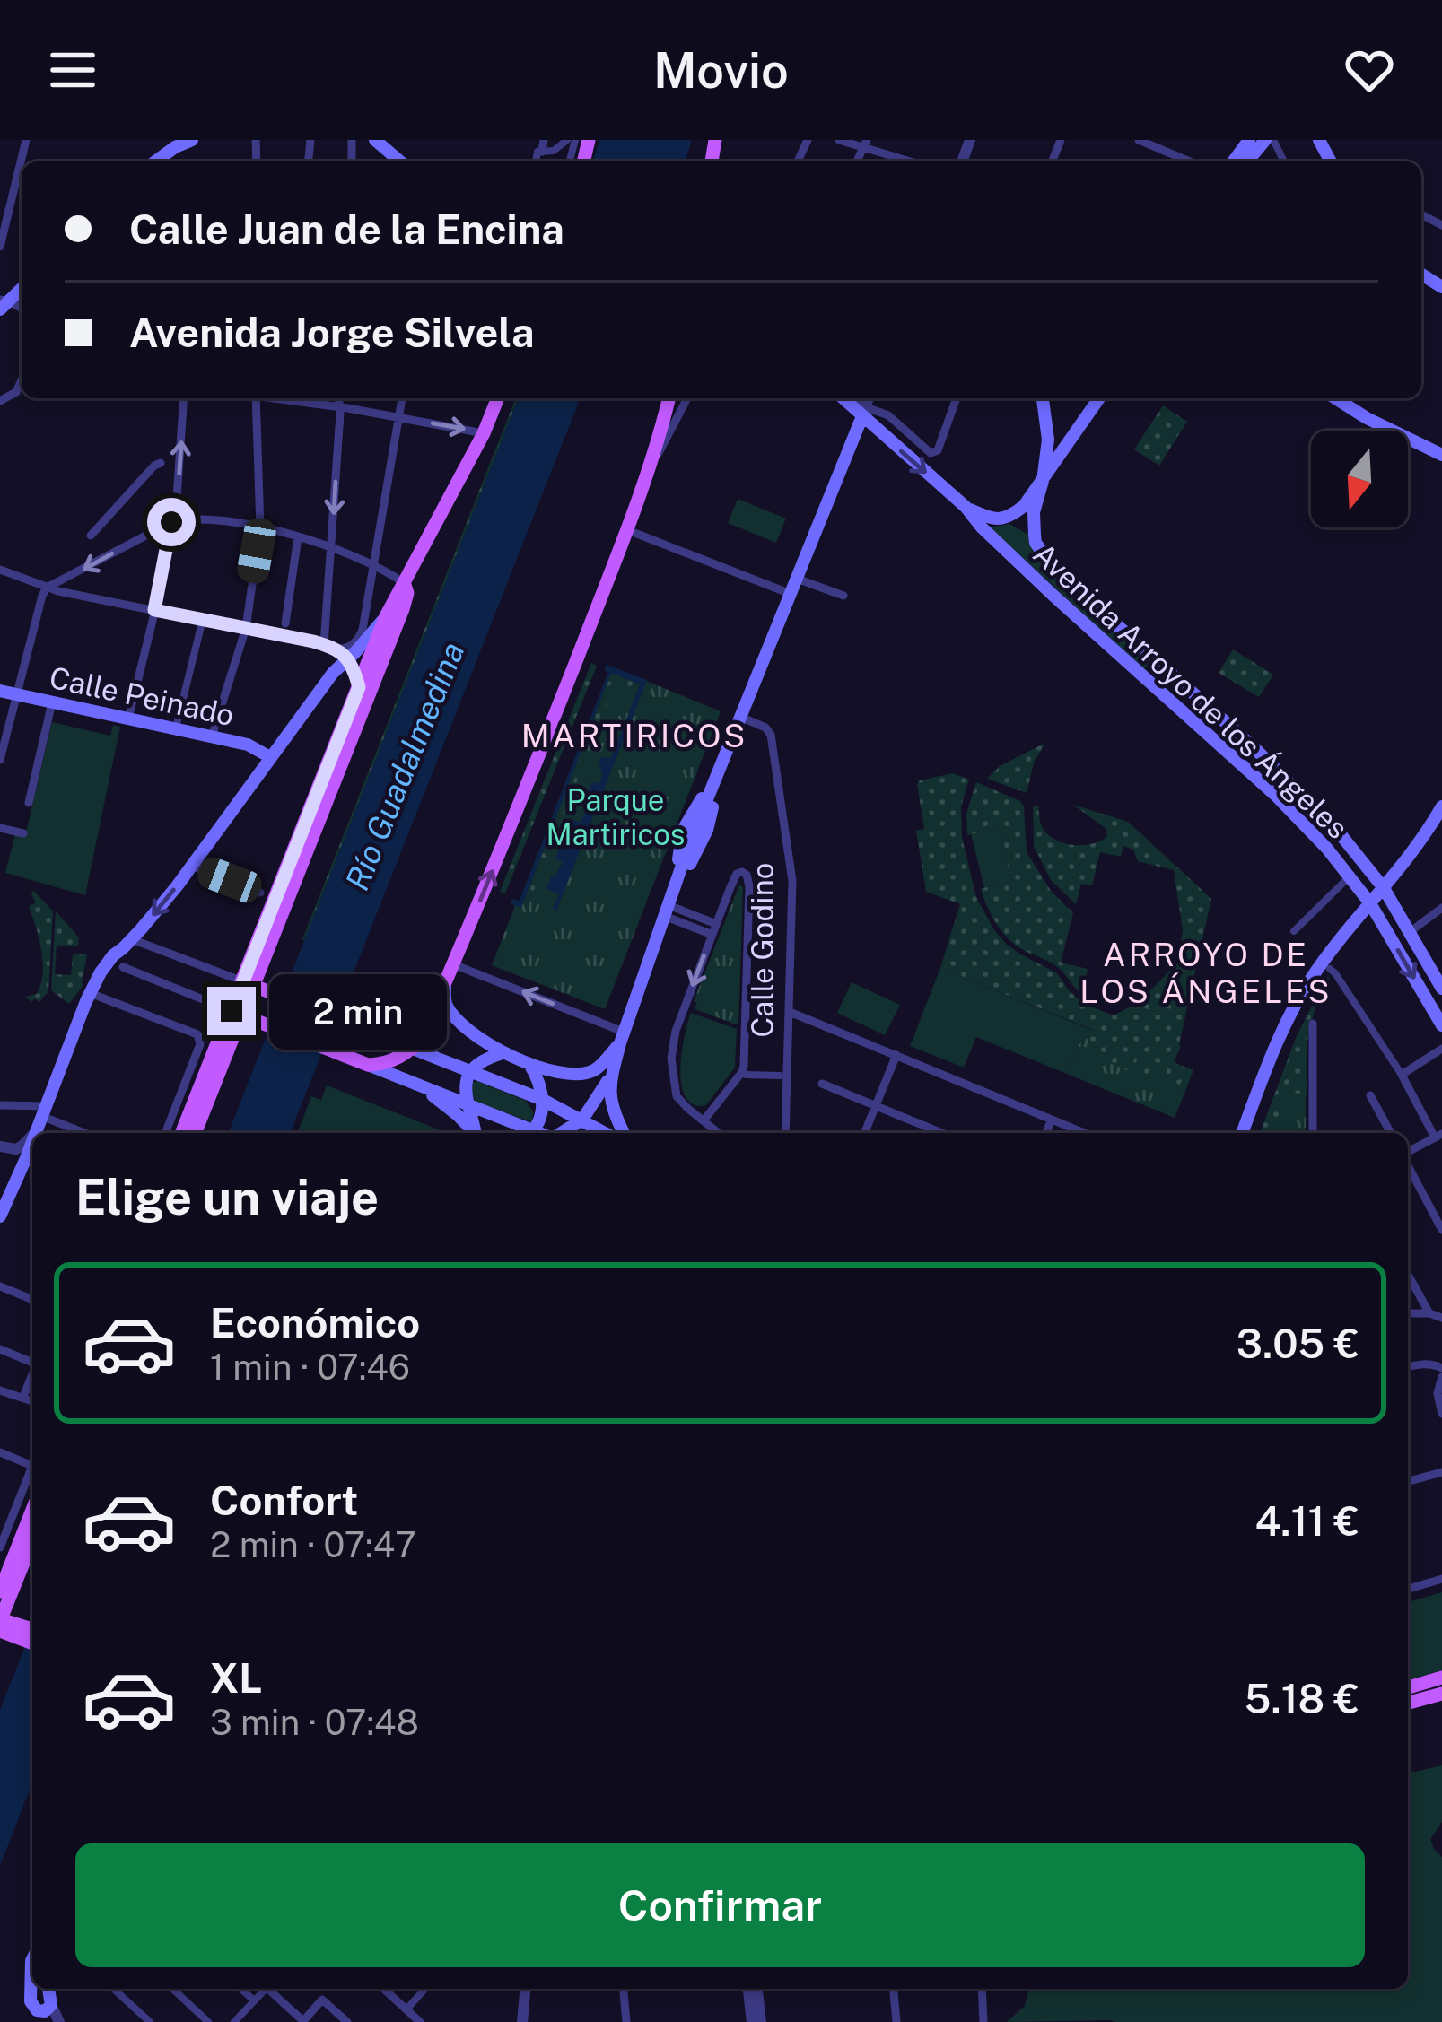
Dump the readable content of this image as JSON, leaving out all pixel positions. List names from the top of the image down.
{
  "streets": {
    "main road": ["Avenida Arroyo de los Ángeles", "Calle Peinado"],
    "street": ["Calle Godino"]
  },
  "districts": ["MARTIRICOS", "ARROYO DE LOS ÁNGELES"],
  "water": ["Río Guadalmedina"],
  "parks": ["Parque Martiricos"],
  "north": "bottom",
  "page": {
    "header": "Movio",
    "banner": ["Calle Juan de la Encina", "Avenida Jorge Silvela"],
    "bubble": "2 min",
    "heading": "Elige un viaje",
    "list": [
      {
        "name": "Económico",
        "note": "1 min · 07:46",
        "value": "3.05 €"
      },
      {
        "name": "Confort",
        "note": "2 min · 07:47",
        "value": "4.11 €"
      },
      {
        "name": "XL",
        "note": "3 min · 07:48",
        "value": "5.18 €"
      }
    ],
    "buttons": "Confirmar"
  }
}
